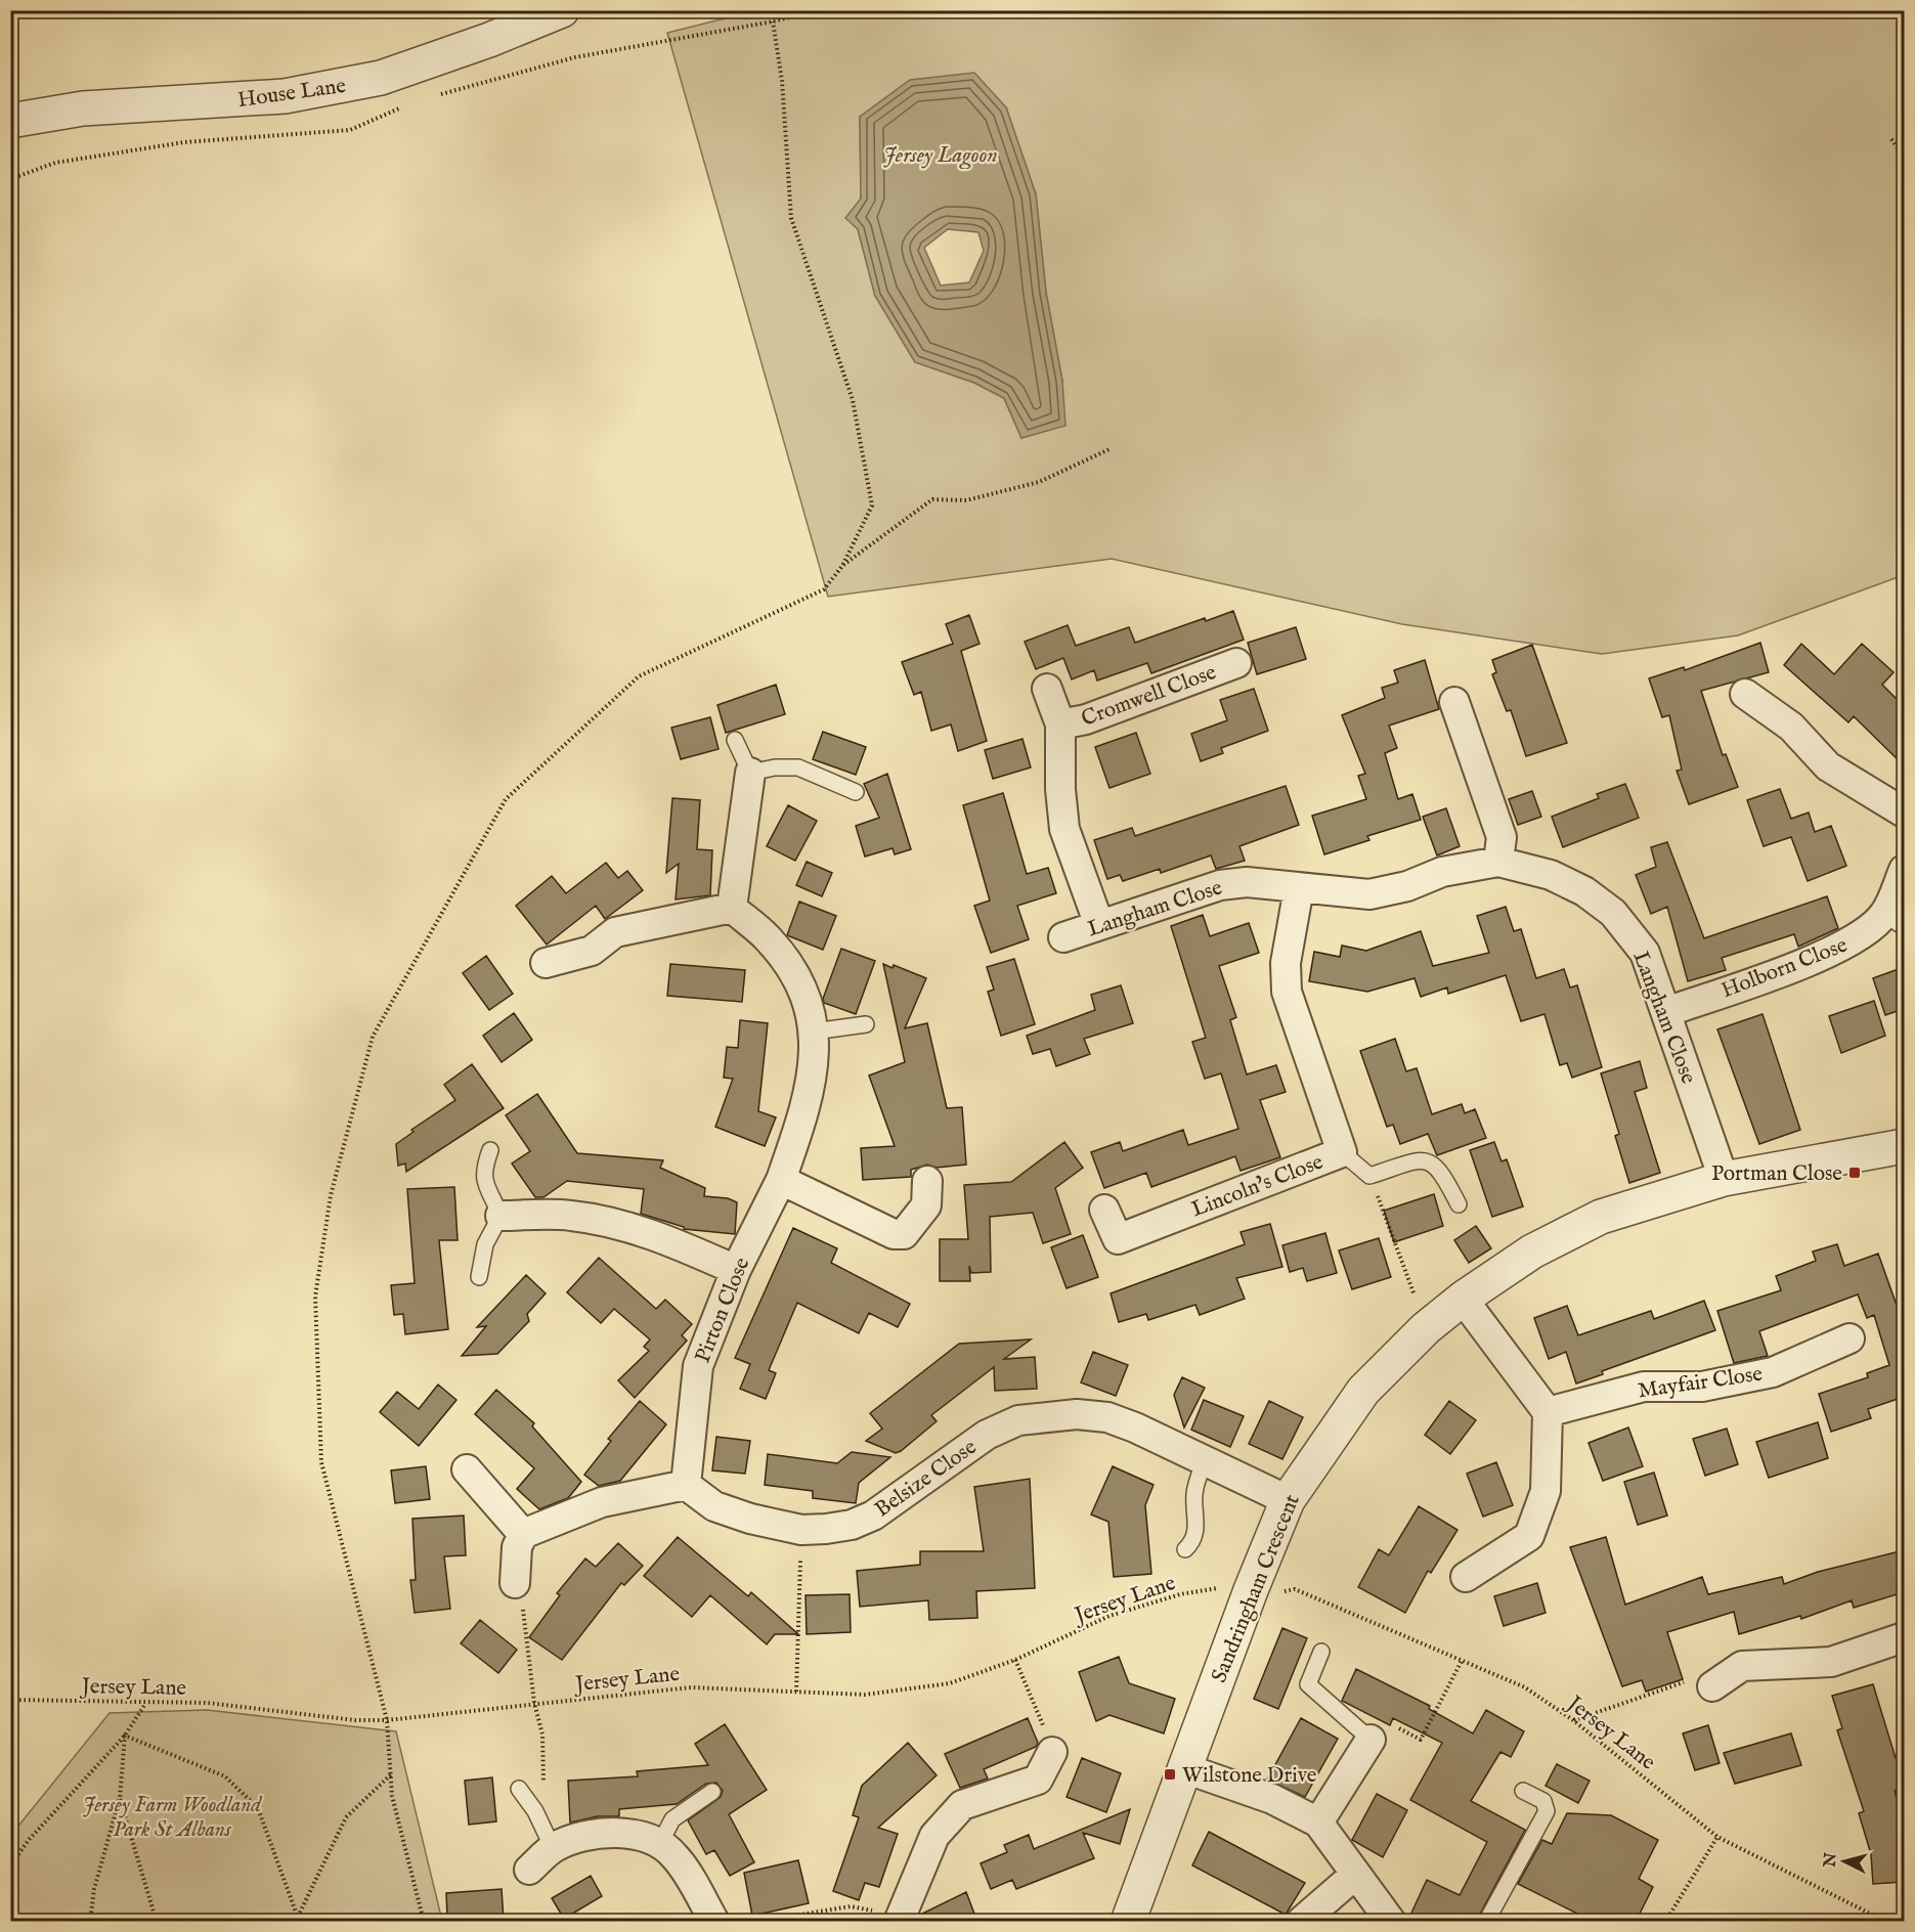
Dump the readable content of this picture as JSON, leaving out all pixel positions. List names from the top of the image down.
{
  "streets": {
    "street": [
      "House Lane",
      "Cromwell Close",
      "Langham Close",
      "Holborn Close",
      "Lincoln's Close",
      "Pirton Close",
      "Mayfair Close",
      "Belsize Close",
      "Sandringham Crescent"
    ],
    "path": ["Jersey Lane"]
  },
  "crossings": [
    ["Cromwell Close", "Langham Close"],
    ["Langham Close", "Holborn Close"],
    ["Langham Close", "Lincoln's Close"],
    ["Langham Close", "Sandringham Crescent"],
    ["Pirton Close", "Belsize Close"],
    ["Belsize Close", "Sandringham Crescent"]
  ],
  "water": ["Jersey Lagoon"],
  "parks": ["Jersey Farm Woodland Park St Albans"],
  "places": {
    "transit": ["Portman Close", "Wilstone Drive"]
  },
  "north": "left"
}
